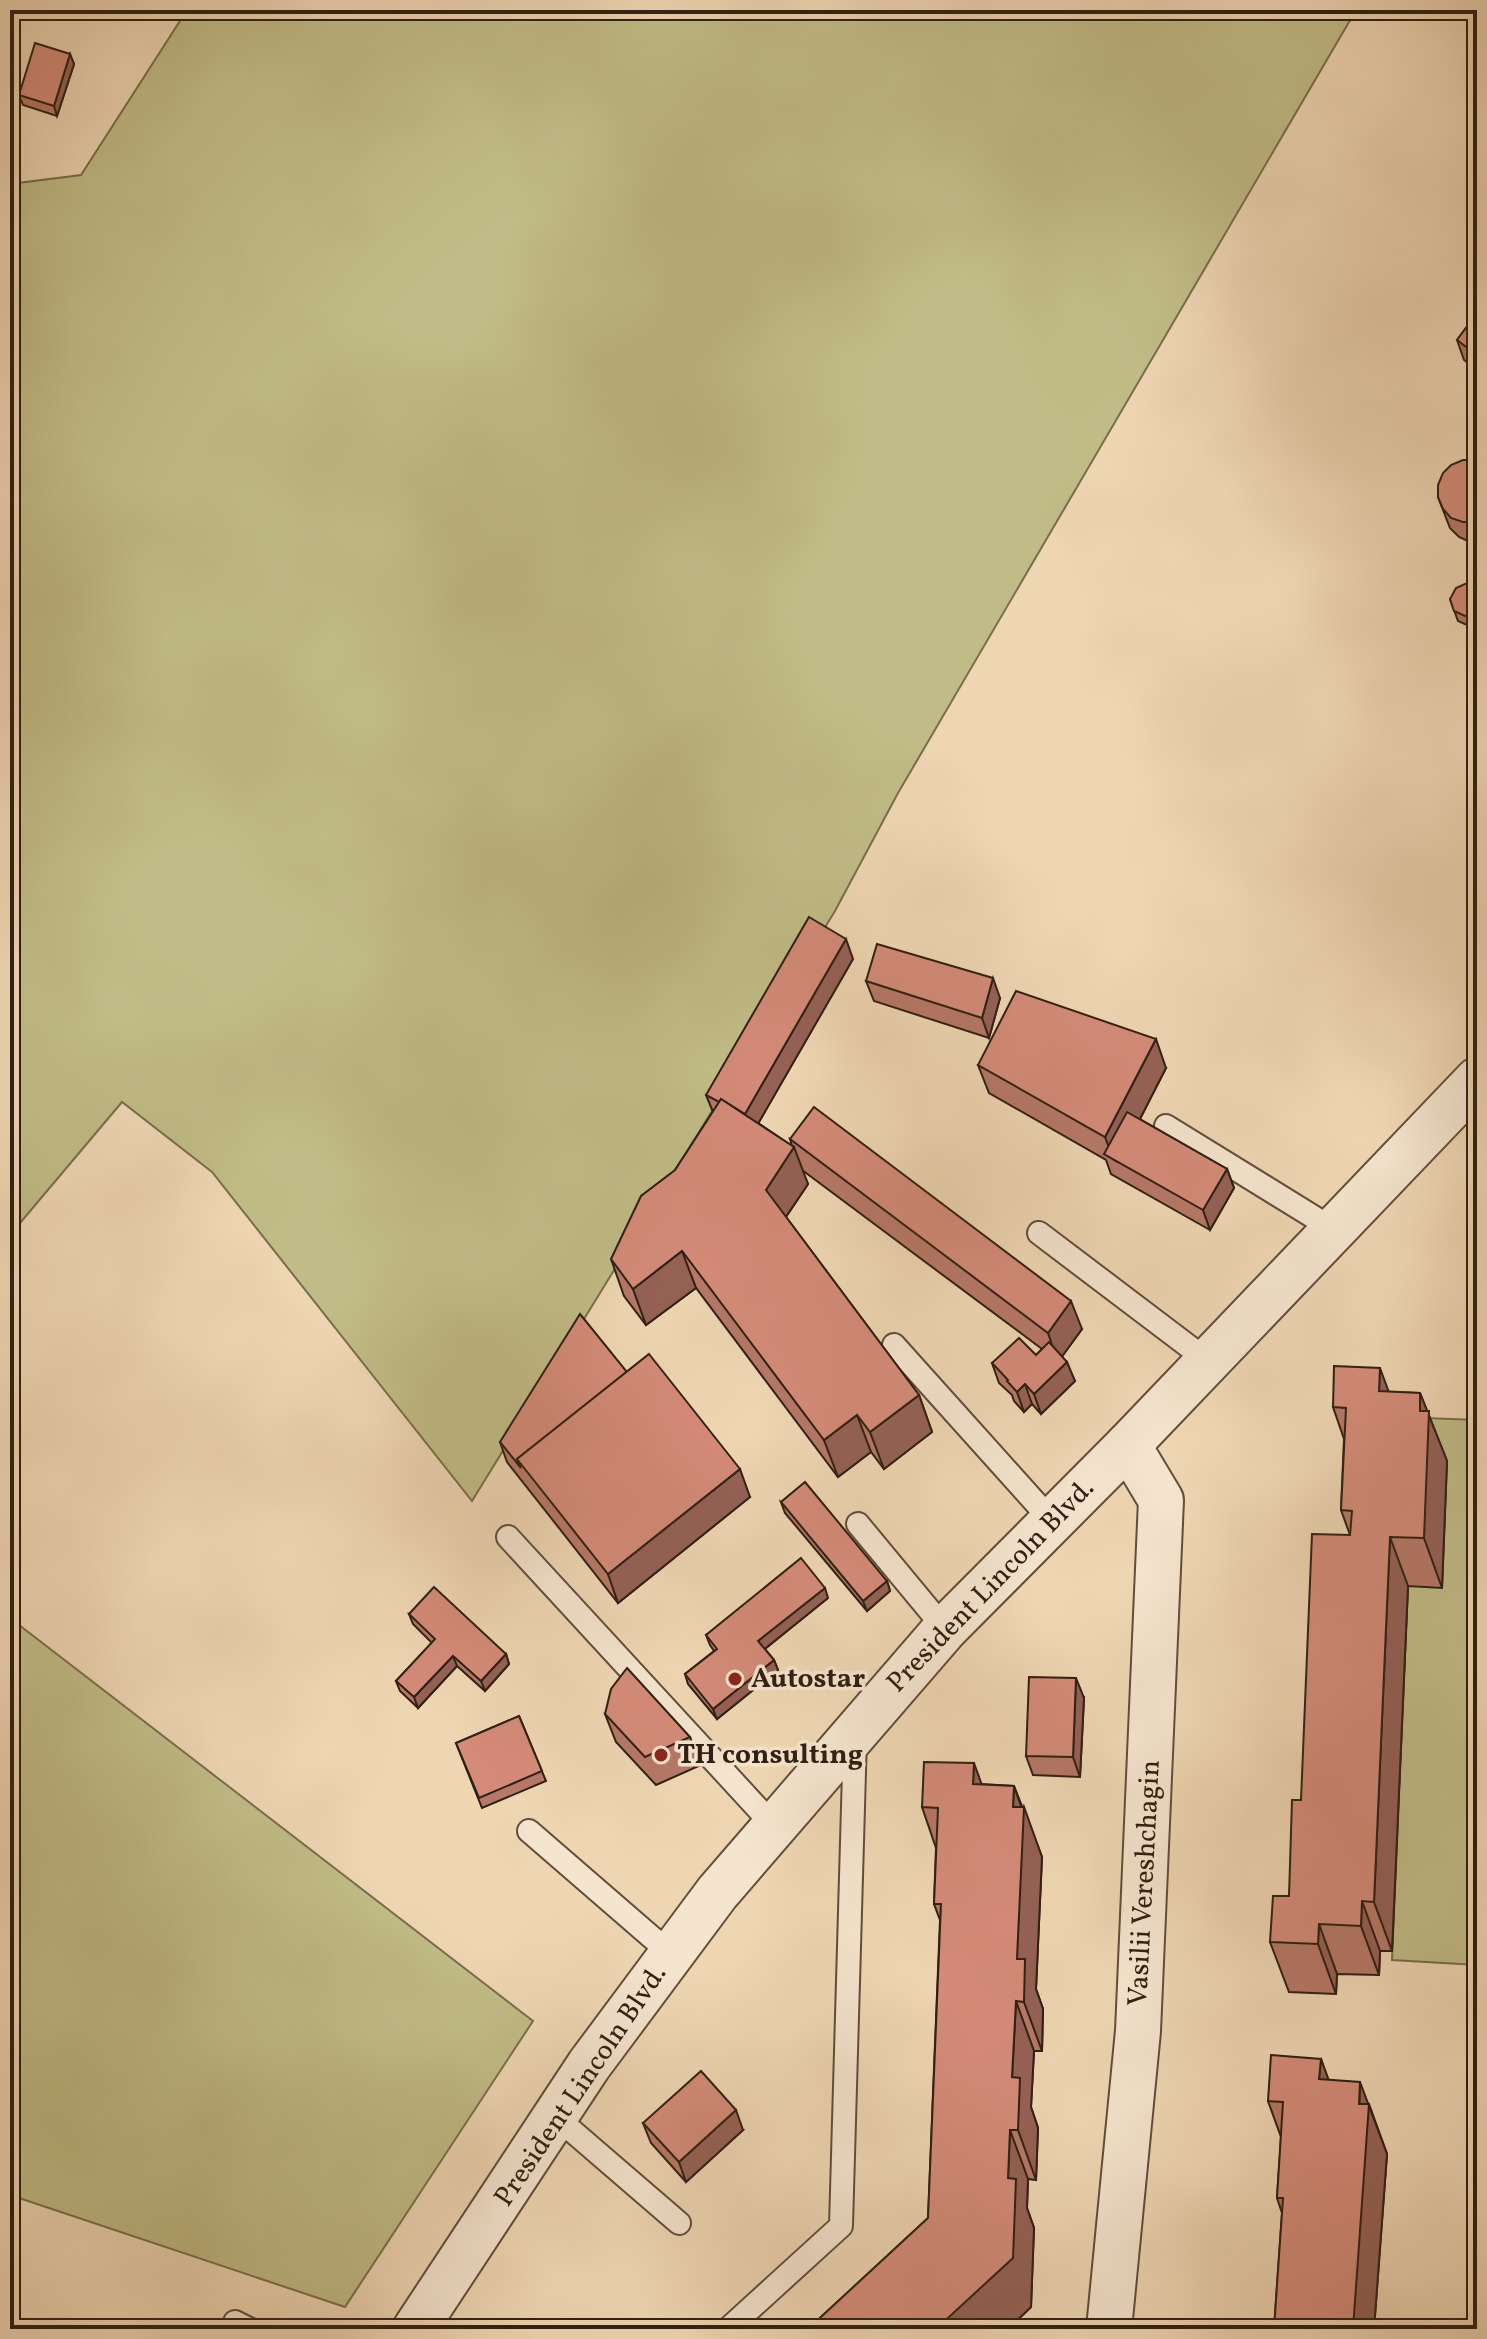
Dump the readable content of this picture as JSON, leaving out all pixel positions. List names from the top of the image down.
{
  "streets": {
    "street": ["President Lincoln Blvd.", "Vasilii Vereshchagin"]
  },
  "crossings": [
    ["President Lincoln Blvd.", "Vasilii Vereshchagin"]
  ],
  "places": ["Autostar", "TH consulting"]
}
